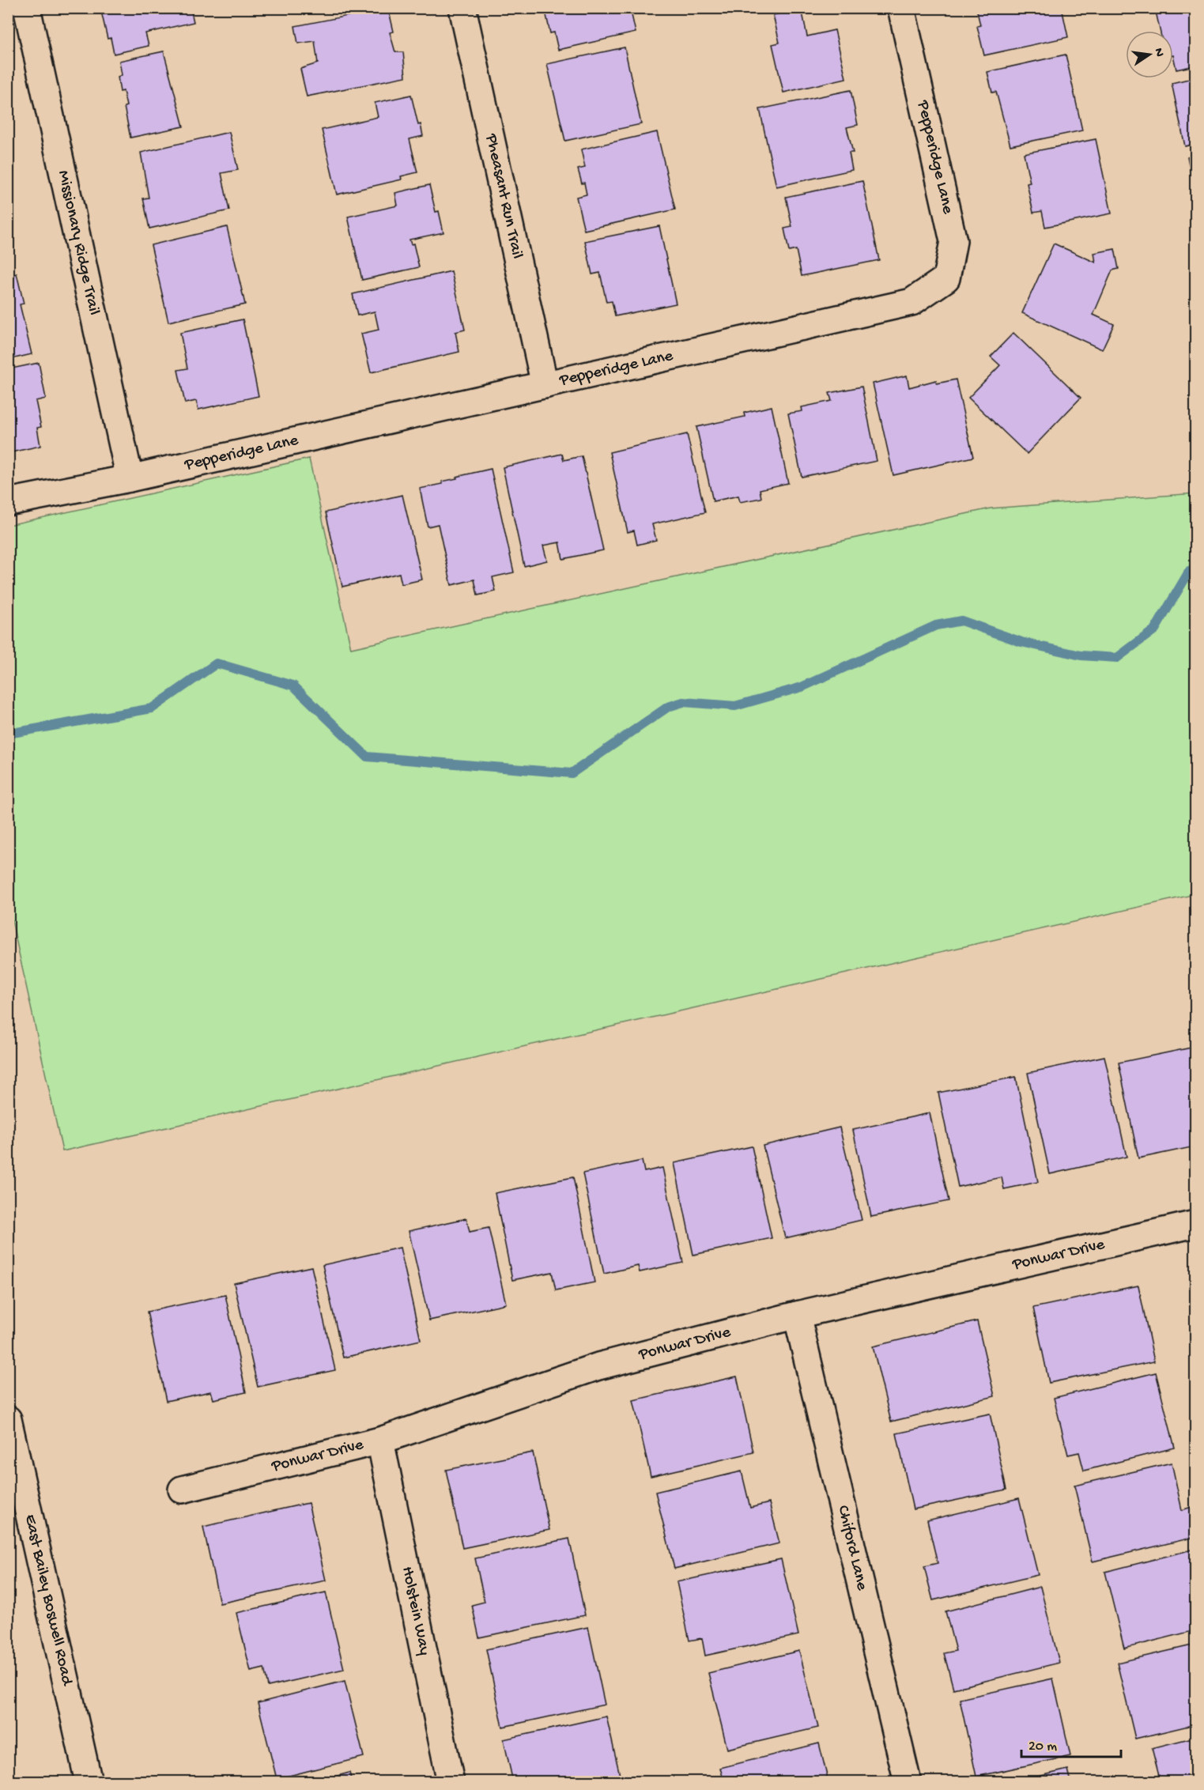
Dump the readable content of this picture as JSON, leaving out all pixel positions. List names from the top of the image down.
{
  "streets": {
    "street": [
      "Pepperidge Lane",
      "Pheasant Run Trail",
      "Missionary Ridge Trail",
      "Ponwar Drive",
      "Chiford Lane",
      "East Bailey Boswell Road",
      "Holstein Way"
    ]
  },
  "crossings": [
    ["Pepperidge Lane", "Pheasant Run Trail"],
    ["Pepperidge Lane", "Missionary Ridge Trail"],
    ["Ponwar Drive", "Chiford Lane"],
    ["Ponwar Drive", "Holstein Way"]
  ],
  "scale_bar": "20 m",
  "north": "right"
}
